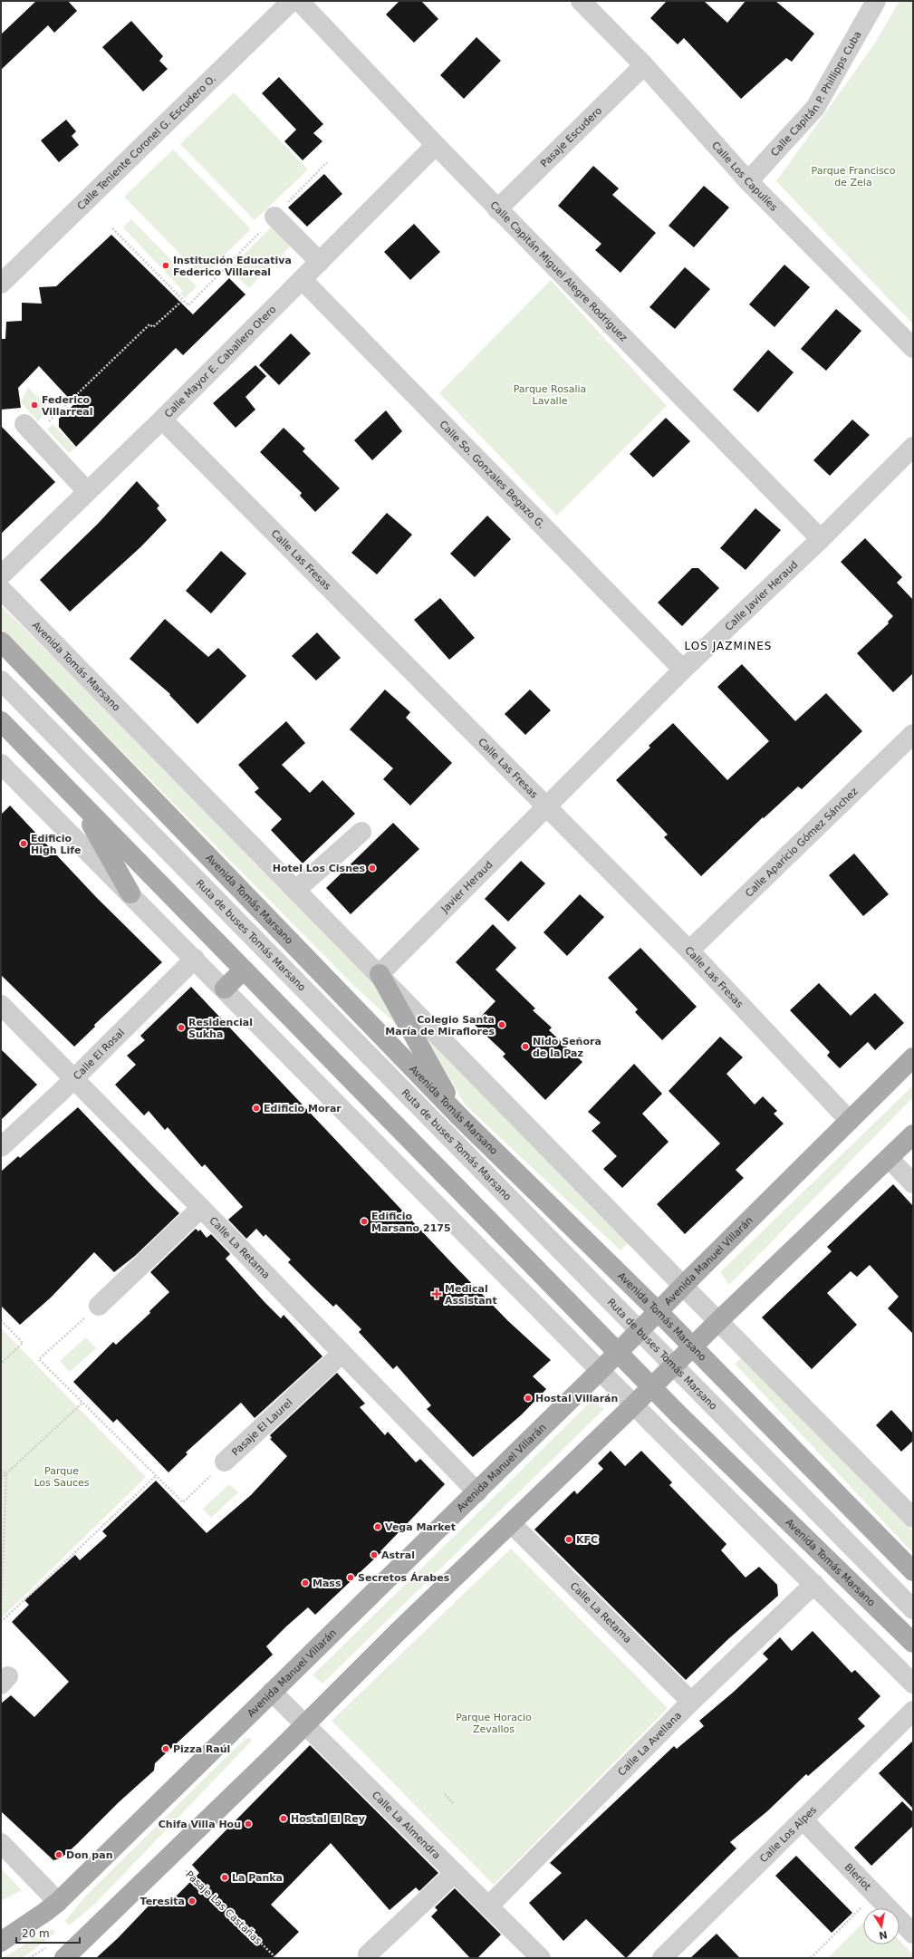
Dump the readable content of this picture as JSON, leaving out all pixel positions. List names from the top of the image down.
{
  "streets": {
    "main road": ["Avenida Tomás Marsano", "Avenida Manuel Villarán"],
    "street": [
      "Calle Capitán P. Phillipps Cuba",
      "Pasaje Escudero",
      "Calle Teniente Coronel G. Escudero O.",
      "Calle Los Capulíes",
      "Calle Capitán Miguel Alegre Rodriguez",
      "Calle Mayor E. Caballero Otero",
      "Calle So. Gonzales Begazo G.",
      "Calle Las Fresas",
      "Calle Javier Heraud",
      "Calle Aparicio Gómez Sánchez",
      "Javier Heraud",
      "Ruta de buses Tomás Marsano",
      "Calle El Rosal",
      "Calle La Retama",
      "Pasaje El Laurel",
      "Calle La Avellana",
      "Calle La Almendra",
      "Calle Los Alpes",
      "Bleriot"
    ],
    "path": ["Pasaje Las Castañas"]
  },
  "crossings": [
    ["Calle Capitán P. Phillipps Cuba", "Calle Los Capulíes"],
    ["Pasaje Escudero", "Calle Los Capulíes"],
    ["Pasaje Escudero", "Calle Capitán Miguel Alegre Rodriguez"],
    ["Calle Capitán Miguel Alegre Rodriguez", "Calle Mayor E. Caballero Otero"],
    ["Calle Capitán Miguel Alegre Rodriguez", "Calle Javier Heraud"],
    ["Calle Mayor E. Caballero Otero", "Calle So. Gonzales Begazo G."],
    ["Calle Mayor E. Caballero Otero", "Calle Las Fresas"],
    ["Calle So. Gonzales Begazo G.", "Calle Javier Heraud"],
    ["Calle Las Fresas", "Calle Javier Heraud"],
    ["Calle Las Fresas", "Calle Aparicio Gómez Sánchez"],
    ["Calle Las Fresas", "Javier Heraud"],
    ["Calle Las Fresas", "Avenida Manuel Villarán"],
    ["Calle Javier Heraud", "Javier Heraud"],
    ["Avenida Tomás Marsano", "Javier Heraud"],
    ["Avenida Tomás Marsano", "Avenida Manuel Villarán"],
    ["Ruta de buses Tomás Marsano", "Avenida Manuel Villarán"],
    ["Calle El Rosal", "Calle La Retama"],
    ["Calle La Retama", "Avenida Manuel Villarán"],
    ["Calle La Retama", "Pasaje El Laurel"],
    ["Calle La Retama", "Calle La Avellana"],
    ["Avenida Manuel Villarán", "Calle La Almendra"],
    ["Calle La Avellana", "Calle La Almendra"],
    ["Calle Los Alpes", "Bleriot"]
  ],
  "districts": ["LOS JAZMINES"],
  "parks": [
    "Parque Francisco de Zela",
    "Parque Rosalia Lavalle",
    "Parque Los Sauces",
    "Parque Horacio Zevallos"
  ],
  "places": {
    "other": [
      "Institución Educativa Federico Villareal",
      "Federico Villarreal",
      "Edificio High Life",
      "Hotel Los Cisnes",
      "Colegio Santa María de Miraflores",
      "Residencial Sukha",
      "Nido Señora de la Paz",
      "Edificio Morar",
      "Edificio Marsano 2175",
      "Hostal Villarán",
      "Vega Market",
      "KFC",
      "Astral",
      "Secretos Árabes",
      "Mass",
      "Pizza Raúl",
      "Hostal El Rey",
      "Chifa Villa Hou",
      "Don pan",
      "La Panka",
      "Teresita"
    ],
    "health": ["Medical Assistant"]
  },
  "scale_bar": "20 m",
  "north": "bottom"
}
